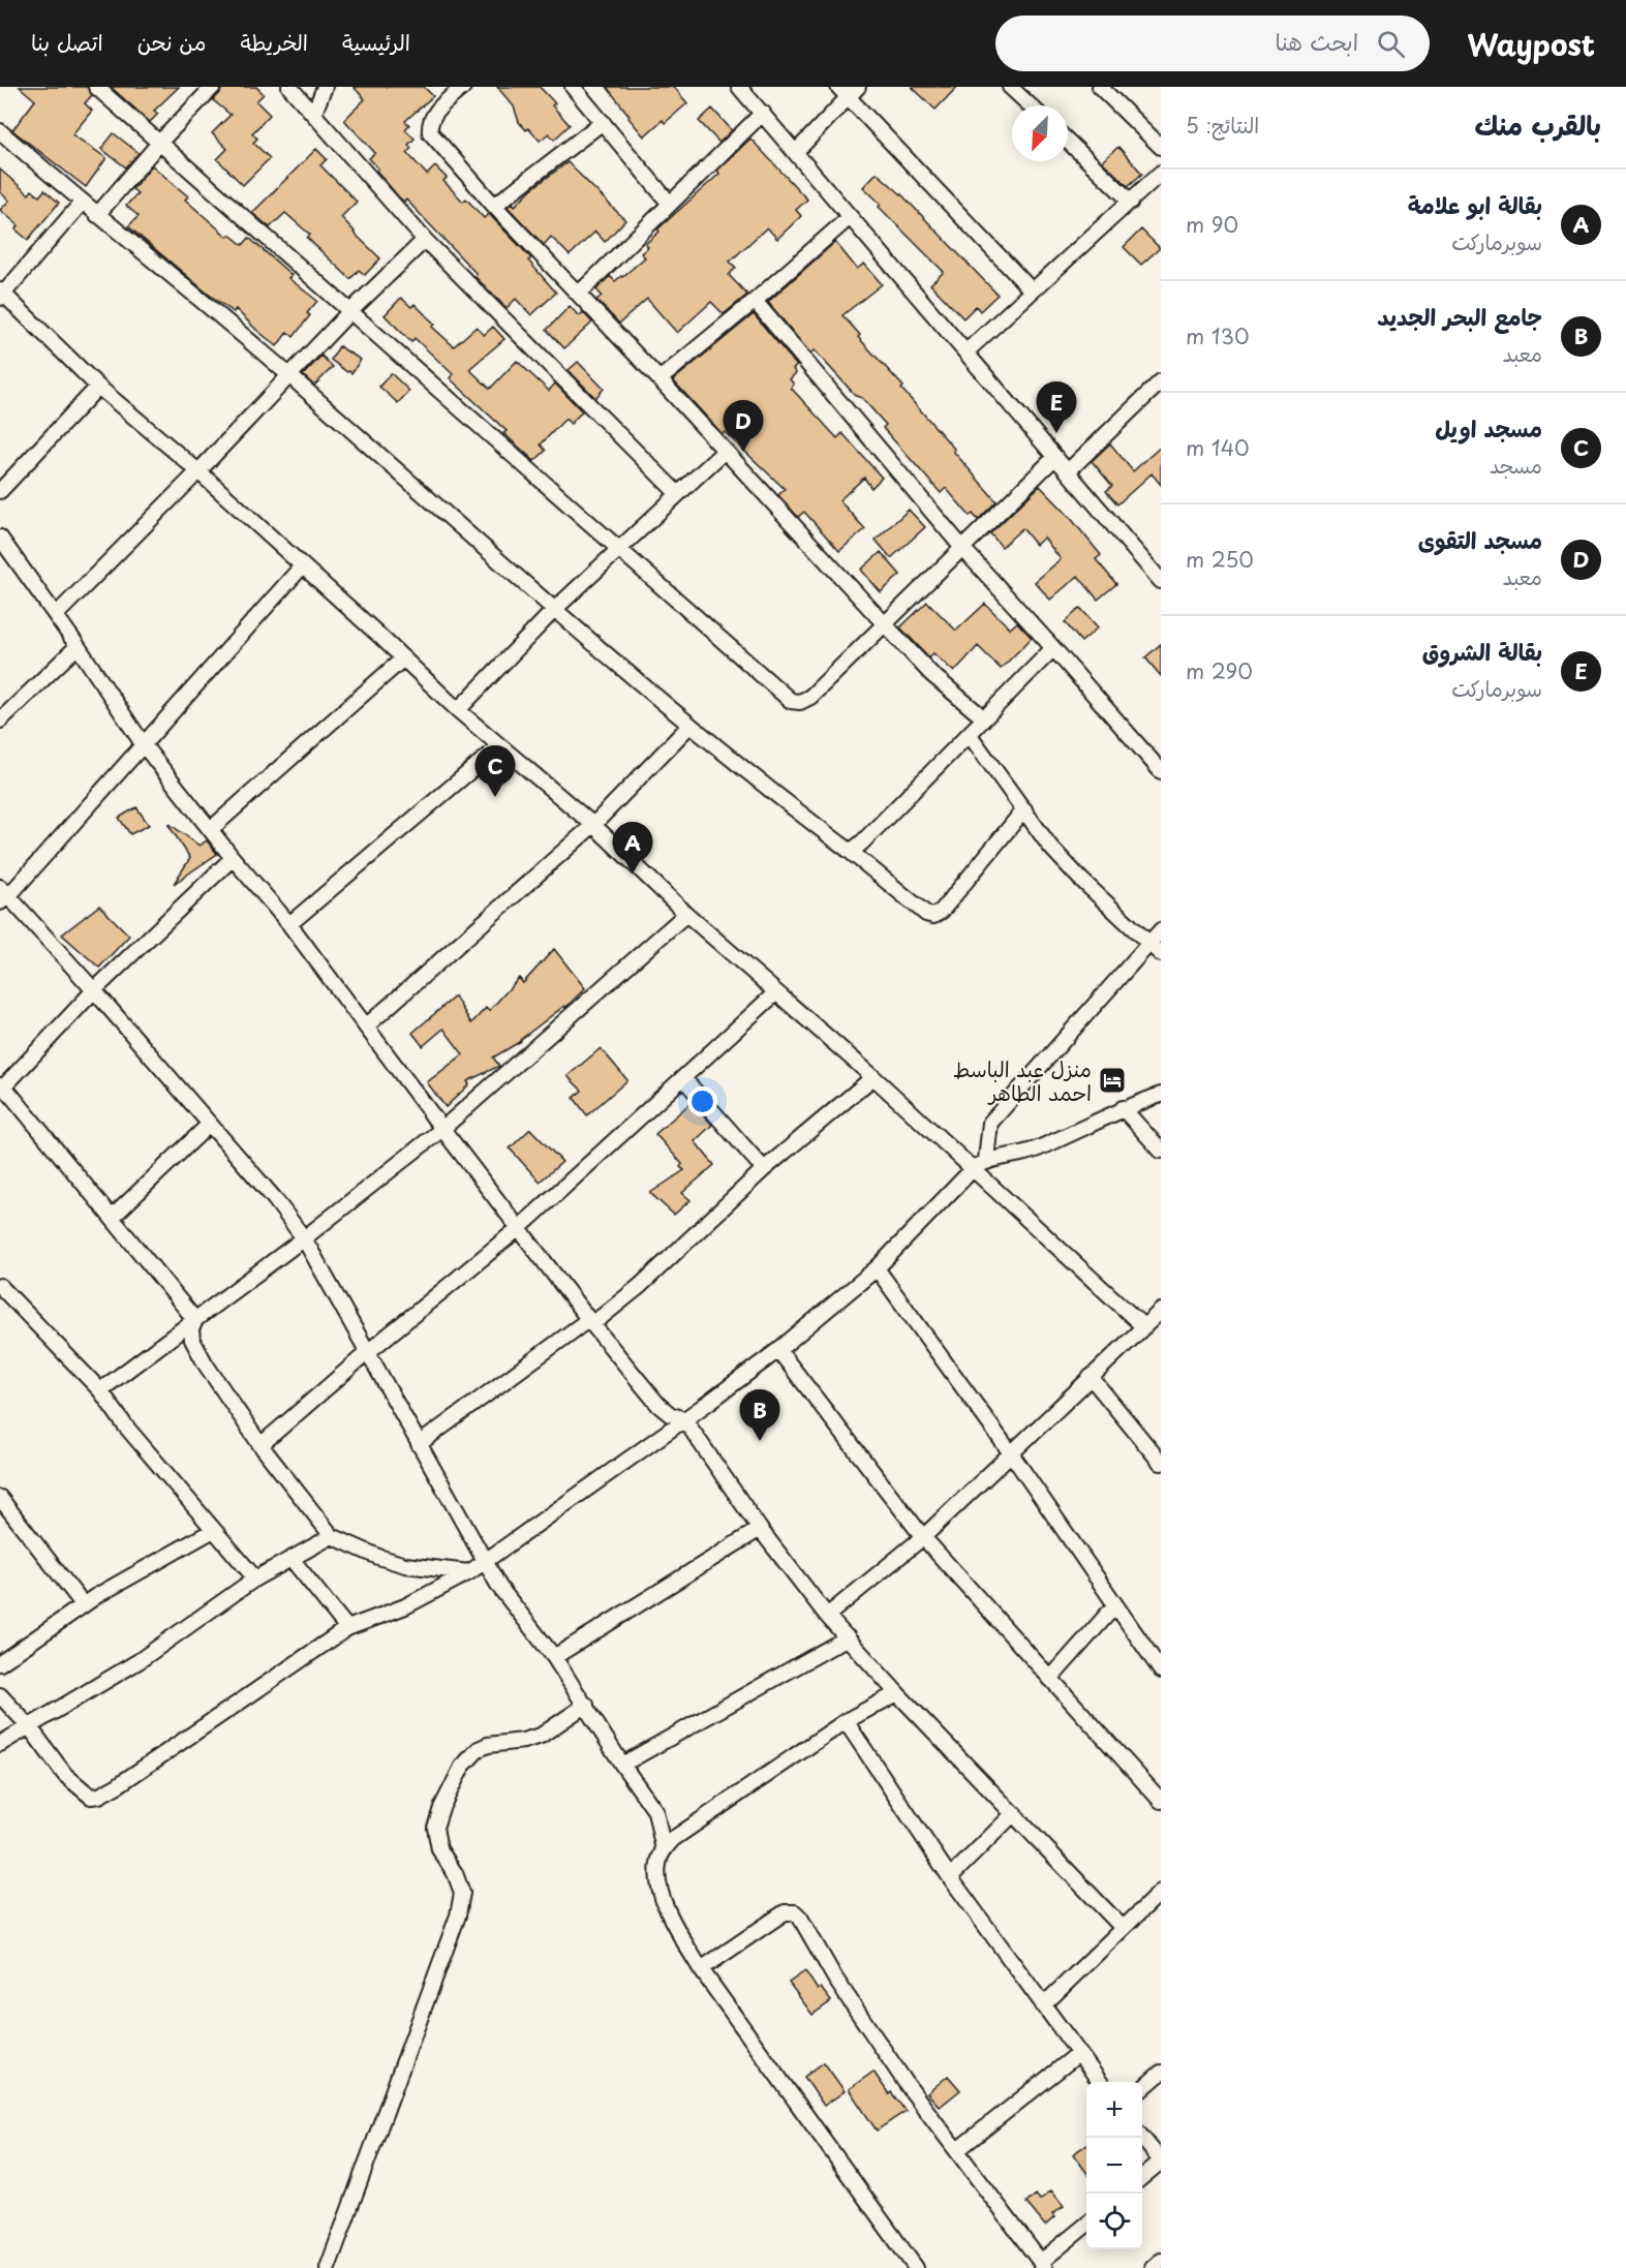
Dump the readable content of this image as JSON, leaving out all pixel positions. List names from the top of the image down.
{
  "places": {
    "hotel": ["منزل عبد الباسط احمد الطاهر"]
  },
  "north": "bottom left",
  "page": {
    "header": "Waypost",
    "search": "ابحث هنا",
    "nav": [
      "الرئيسية",
      "الخريطة",
      "من نحن",
      "اتصل بنا"
    ],
    "heading": ["بالقرب منك", "النتائج: 5"],
    "list": [
      {
        "mark": "A",
        "name": "بقالة ابو علامة",
        "note": "سوبرماركت",
        "value": "90 m"
      },
      {
        "mark": "B",
        "name": "جامع البحر الجديد",
        "note": "معبد",
        "value": "130 m"
      },
      {
        "mark": "C",
        "name": "مسجد اويل",
        "note": "مسجد",
        "value": "140 m"
      },
      {
        "mark": "D",
        "name": "مسجد التقوى",
        "note": "معبد",
        "value": "250 m"
      },
      {
        "mark": "E",
        "name": "بقالة الشروق",
        "note": "سوبرماركت",
        "value": "290 m"
      }
    ],
    "pins": [
      "E",
      "D",
      "C",
      "A",
      "B"
    ],
    "map_buttons": ["+", "−"]
  }
}
